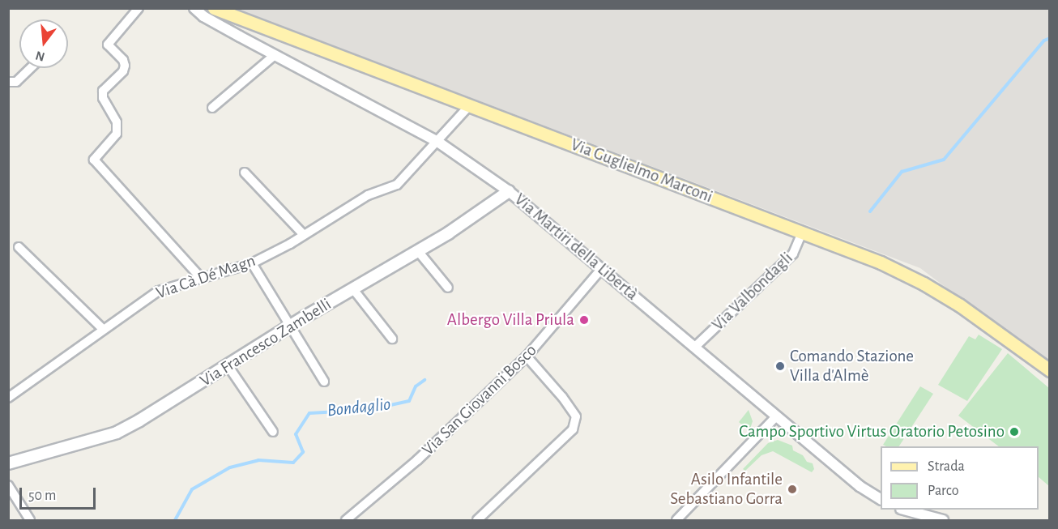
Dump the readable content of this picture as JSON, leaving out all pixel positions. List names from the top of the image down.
{
  "streets": {
    "main road": ["Via Guglielmo Marconi", "Via Francesco Zambelli"],
    "street": [
      "Via Martiri della Libertà",
      "Via Cà Dé Magn",
      "Via Valbondagli",
      "Via San Giovanni Bosco"
    ]
  },
  "crossings": [
    ["Via Guglielmo Marconi", "Via Cà Dé Magn"],
    ["Via Guglielmo Marconi", "Via Valbondagli"],
    ["Via Martiri della Libertà", "Via Cà Dé Magn"],
    ["Via Martiri della Libertà", "Via Valbondagli"],
    ["Via Martiri della Libertà", "Via Francesco Zambelli"],
    ["Via Martiri della Libertà", "Via San Giovanni Bosco"]
  ],
  "water": ["Bondaglio"],
  "places": [
    "Albergo Villa Priula",
    "Comando Stazione Villa d'Almè",
    "Campo Sportivo Virtus Oratorio Petosino",
    "Asilo Infantile Sebastiano Gorra"
  ],
  "legend": ["Strada", "Parco"],
  "scale_bar": "50 m",
  "north": "bottom"
}
